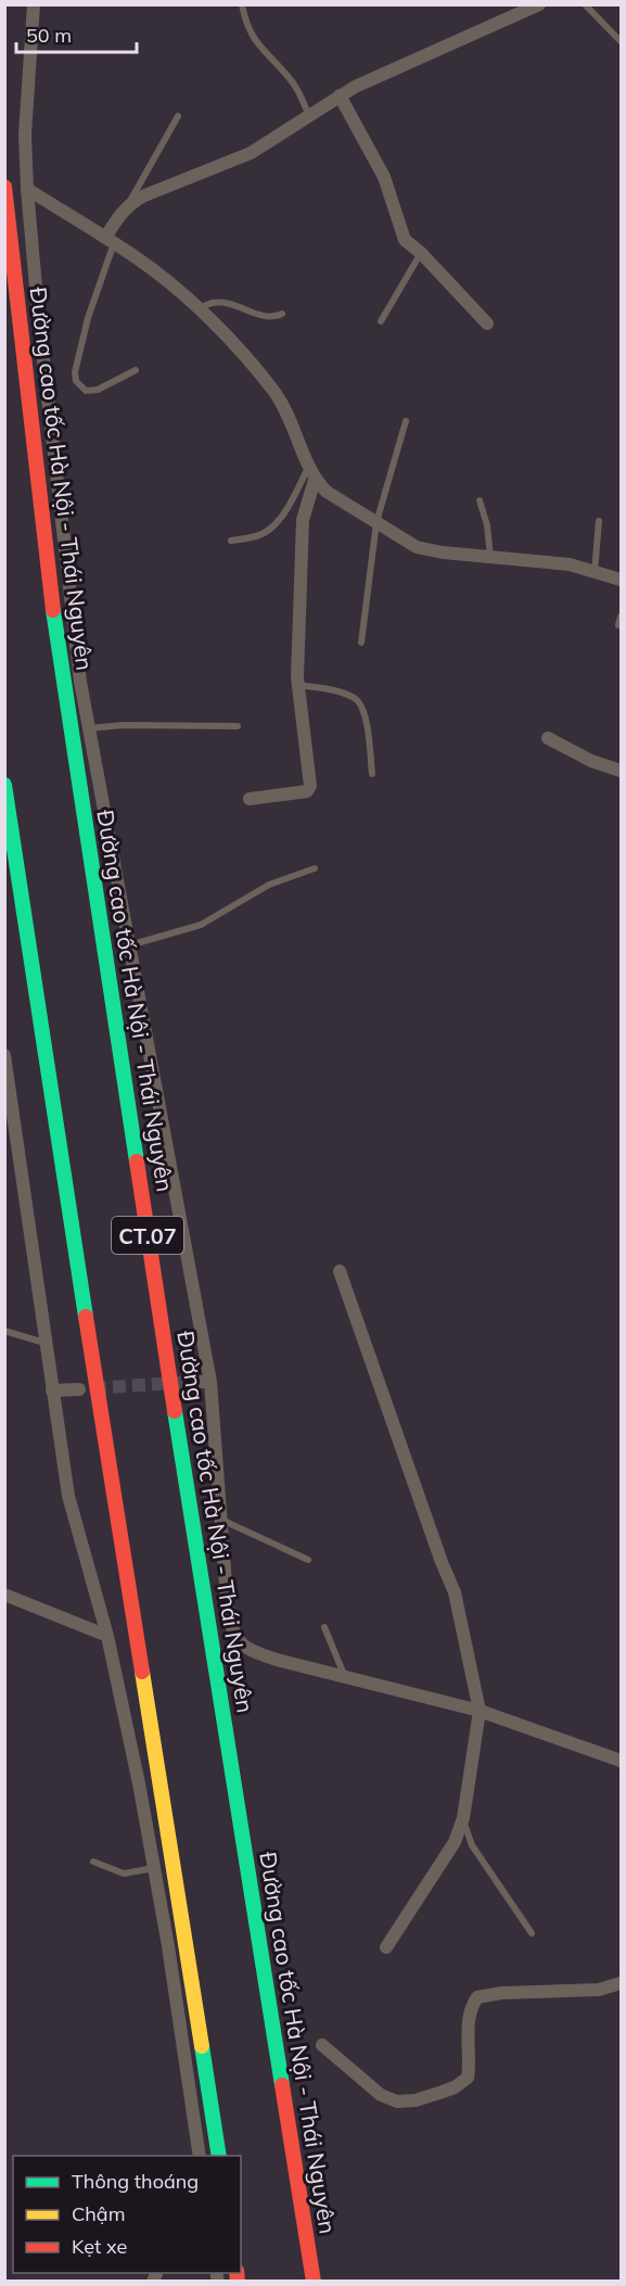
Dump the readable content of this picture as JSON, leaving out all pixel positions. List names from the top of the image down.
{
  "streets": {
    "highway": ["Đường cao tốc Hà Nội - Thái Nguyên", "CT.07"]
  },
  "legend": ["Thông thoáng", "Chậm", "Kẹt xe"],
  "scale_bar": "50 m"
}
